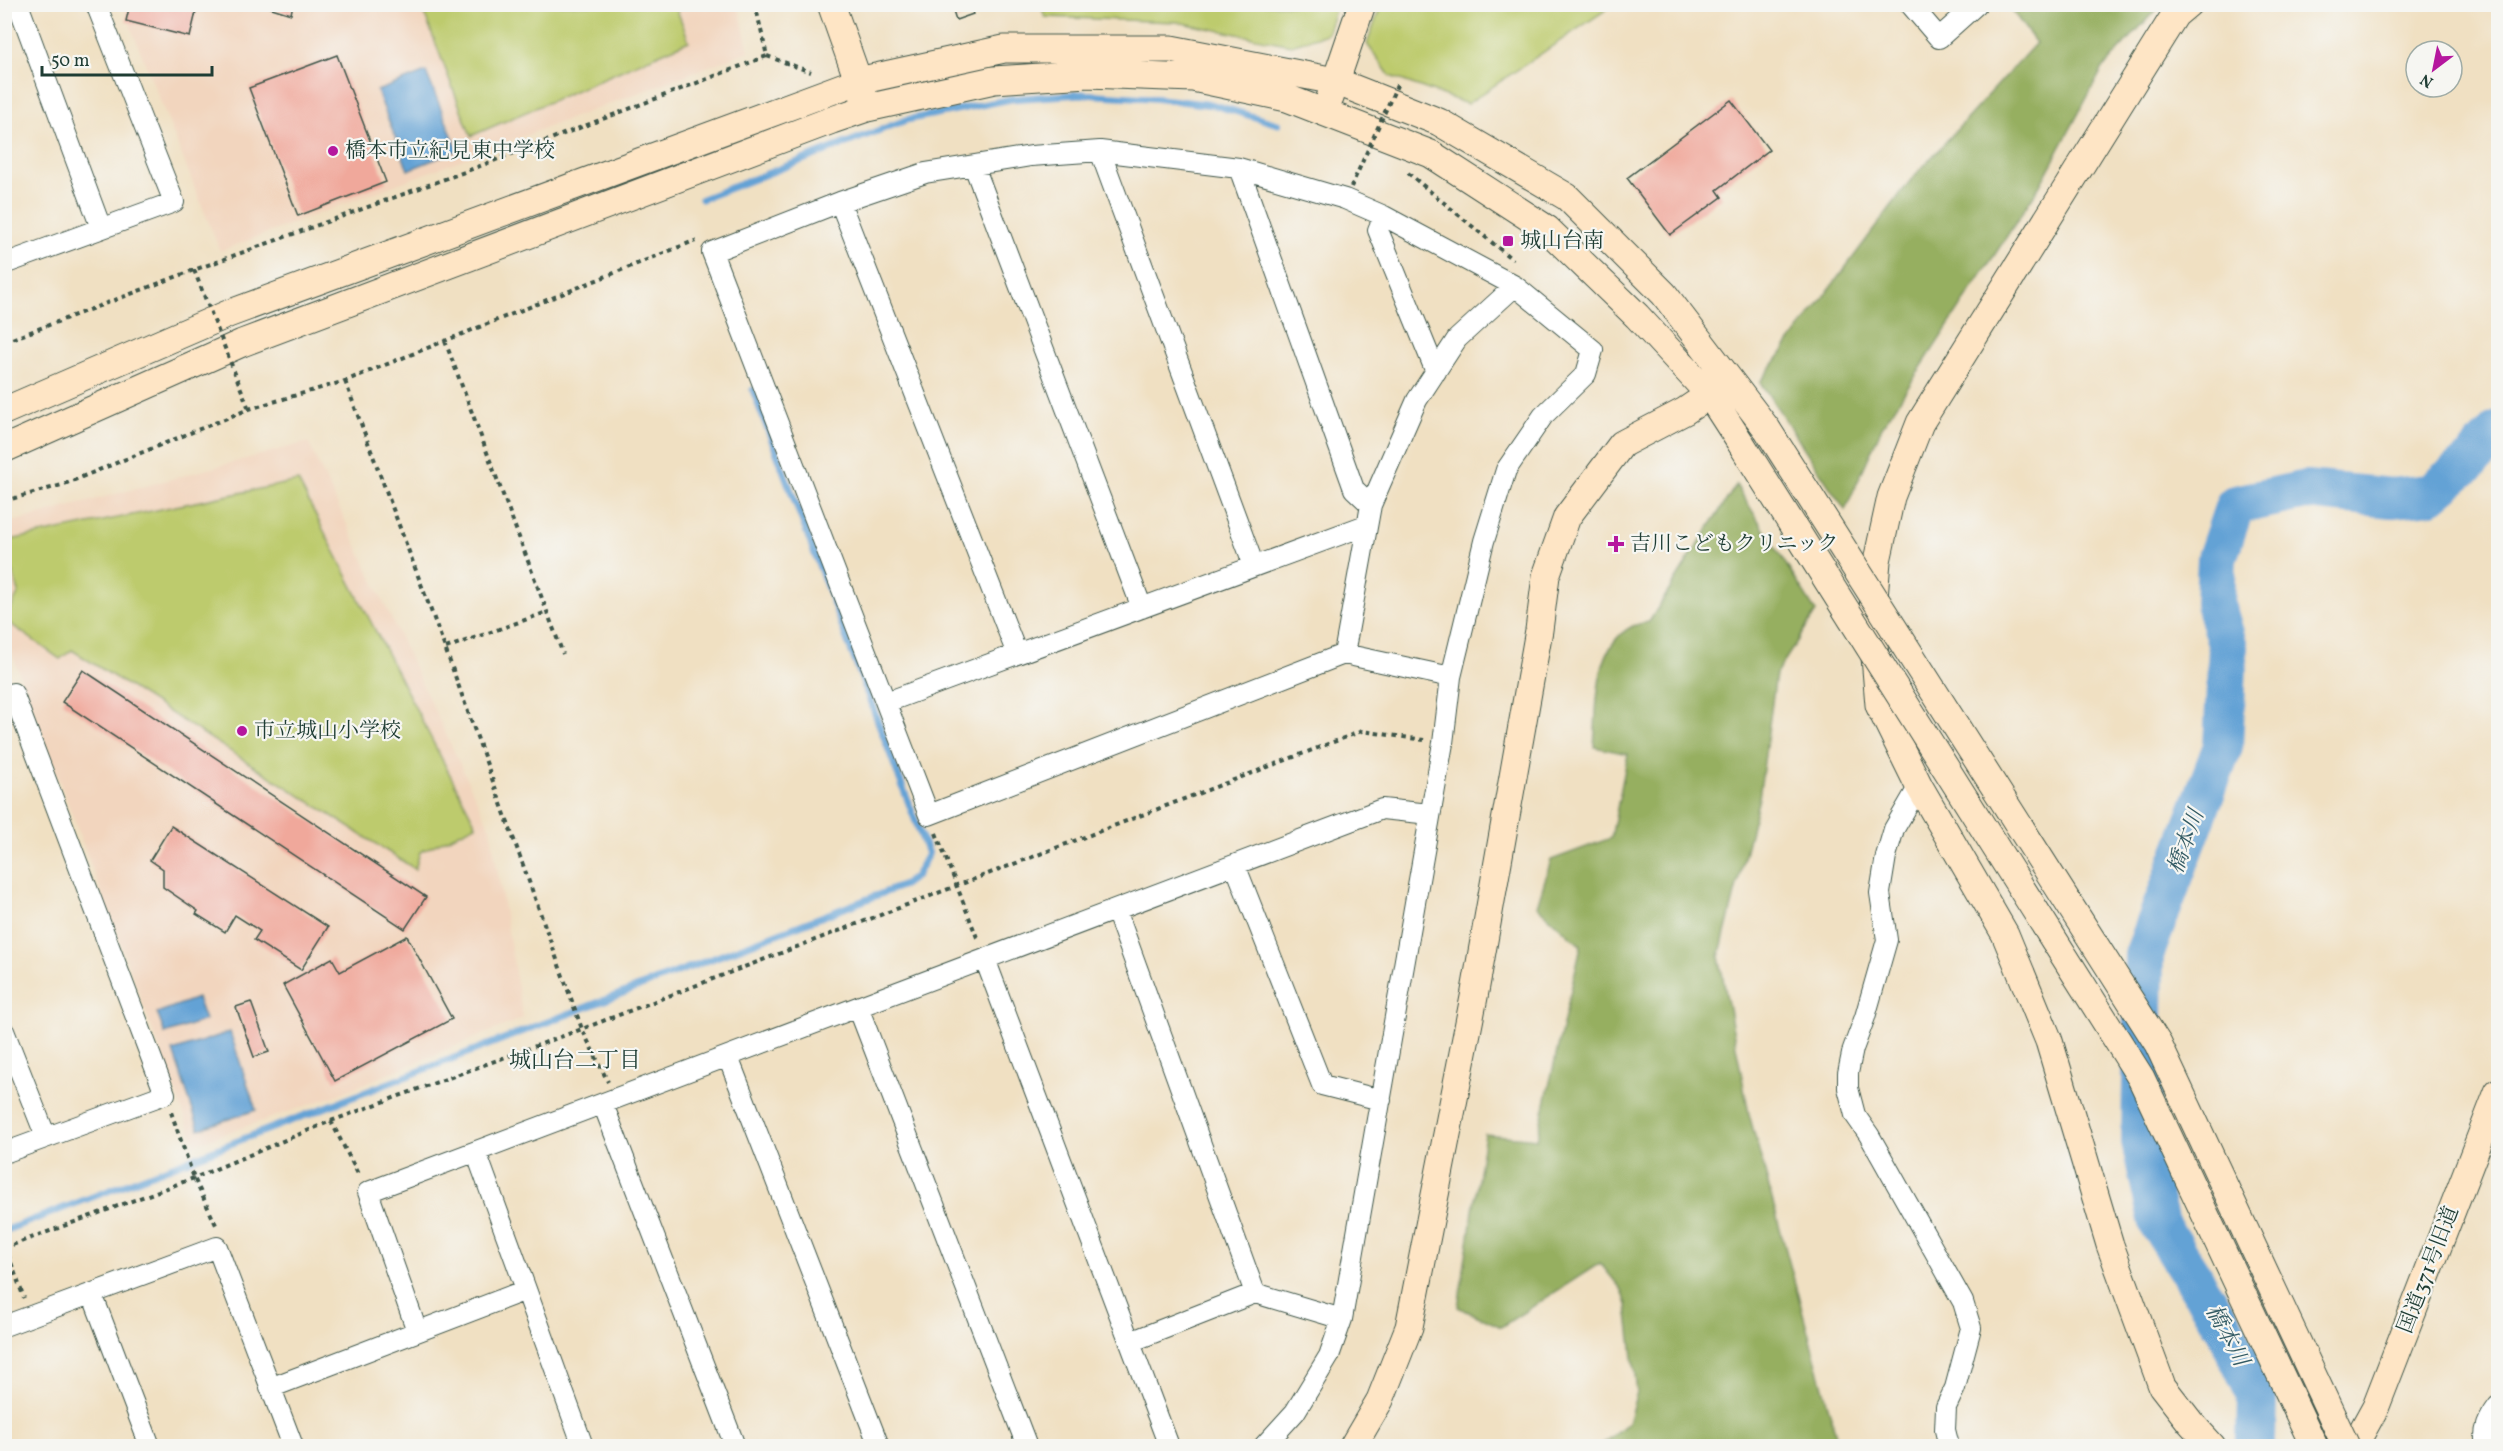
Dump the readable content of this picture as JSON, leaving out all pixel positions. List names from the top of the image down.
{
  "streets": {
    "street": ["国道371号旧道"]
  },
  "districts": ["城山台二丁目"],
  "water": ["橋本川"],
  "places": {
    "other": ["橋本市立紀見東中学校", "市立城山小学校"],
    "transit": ["城山台南"],
    "health": ["吉川こどもクリニック"]
  },
  "scale_bar": "50 m",
  "north": "bottom left"
}
